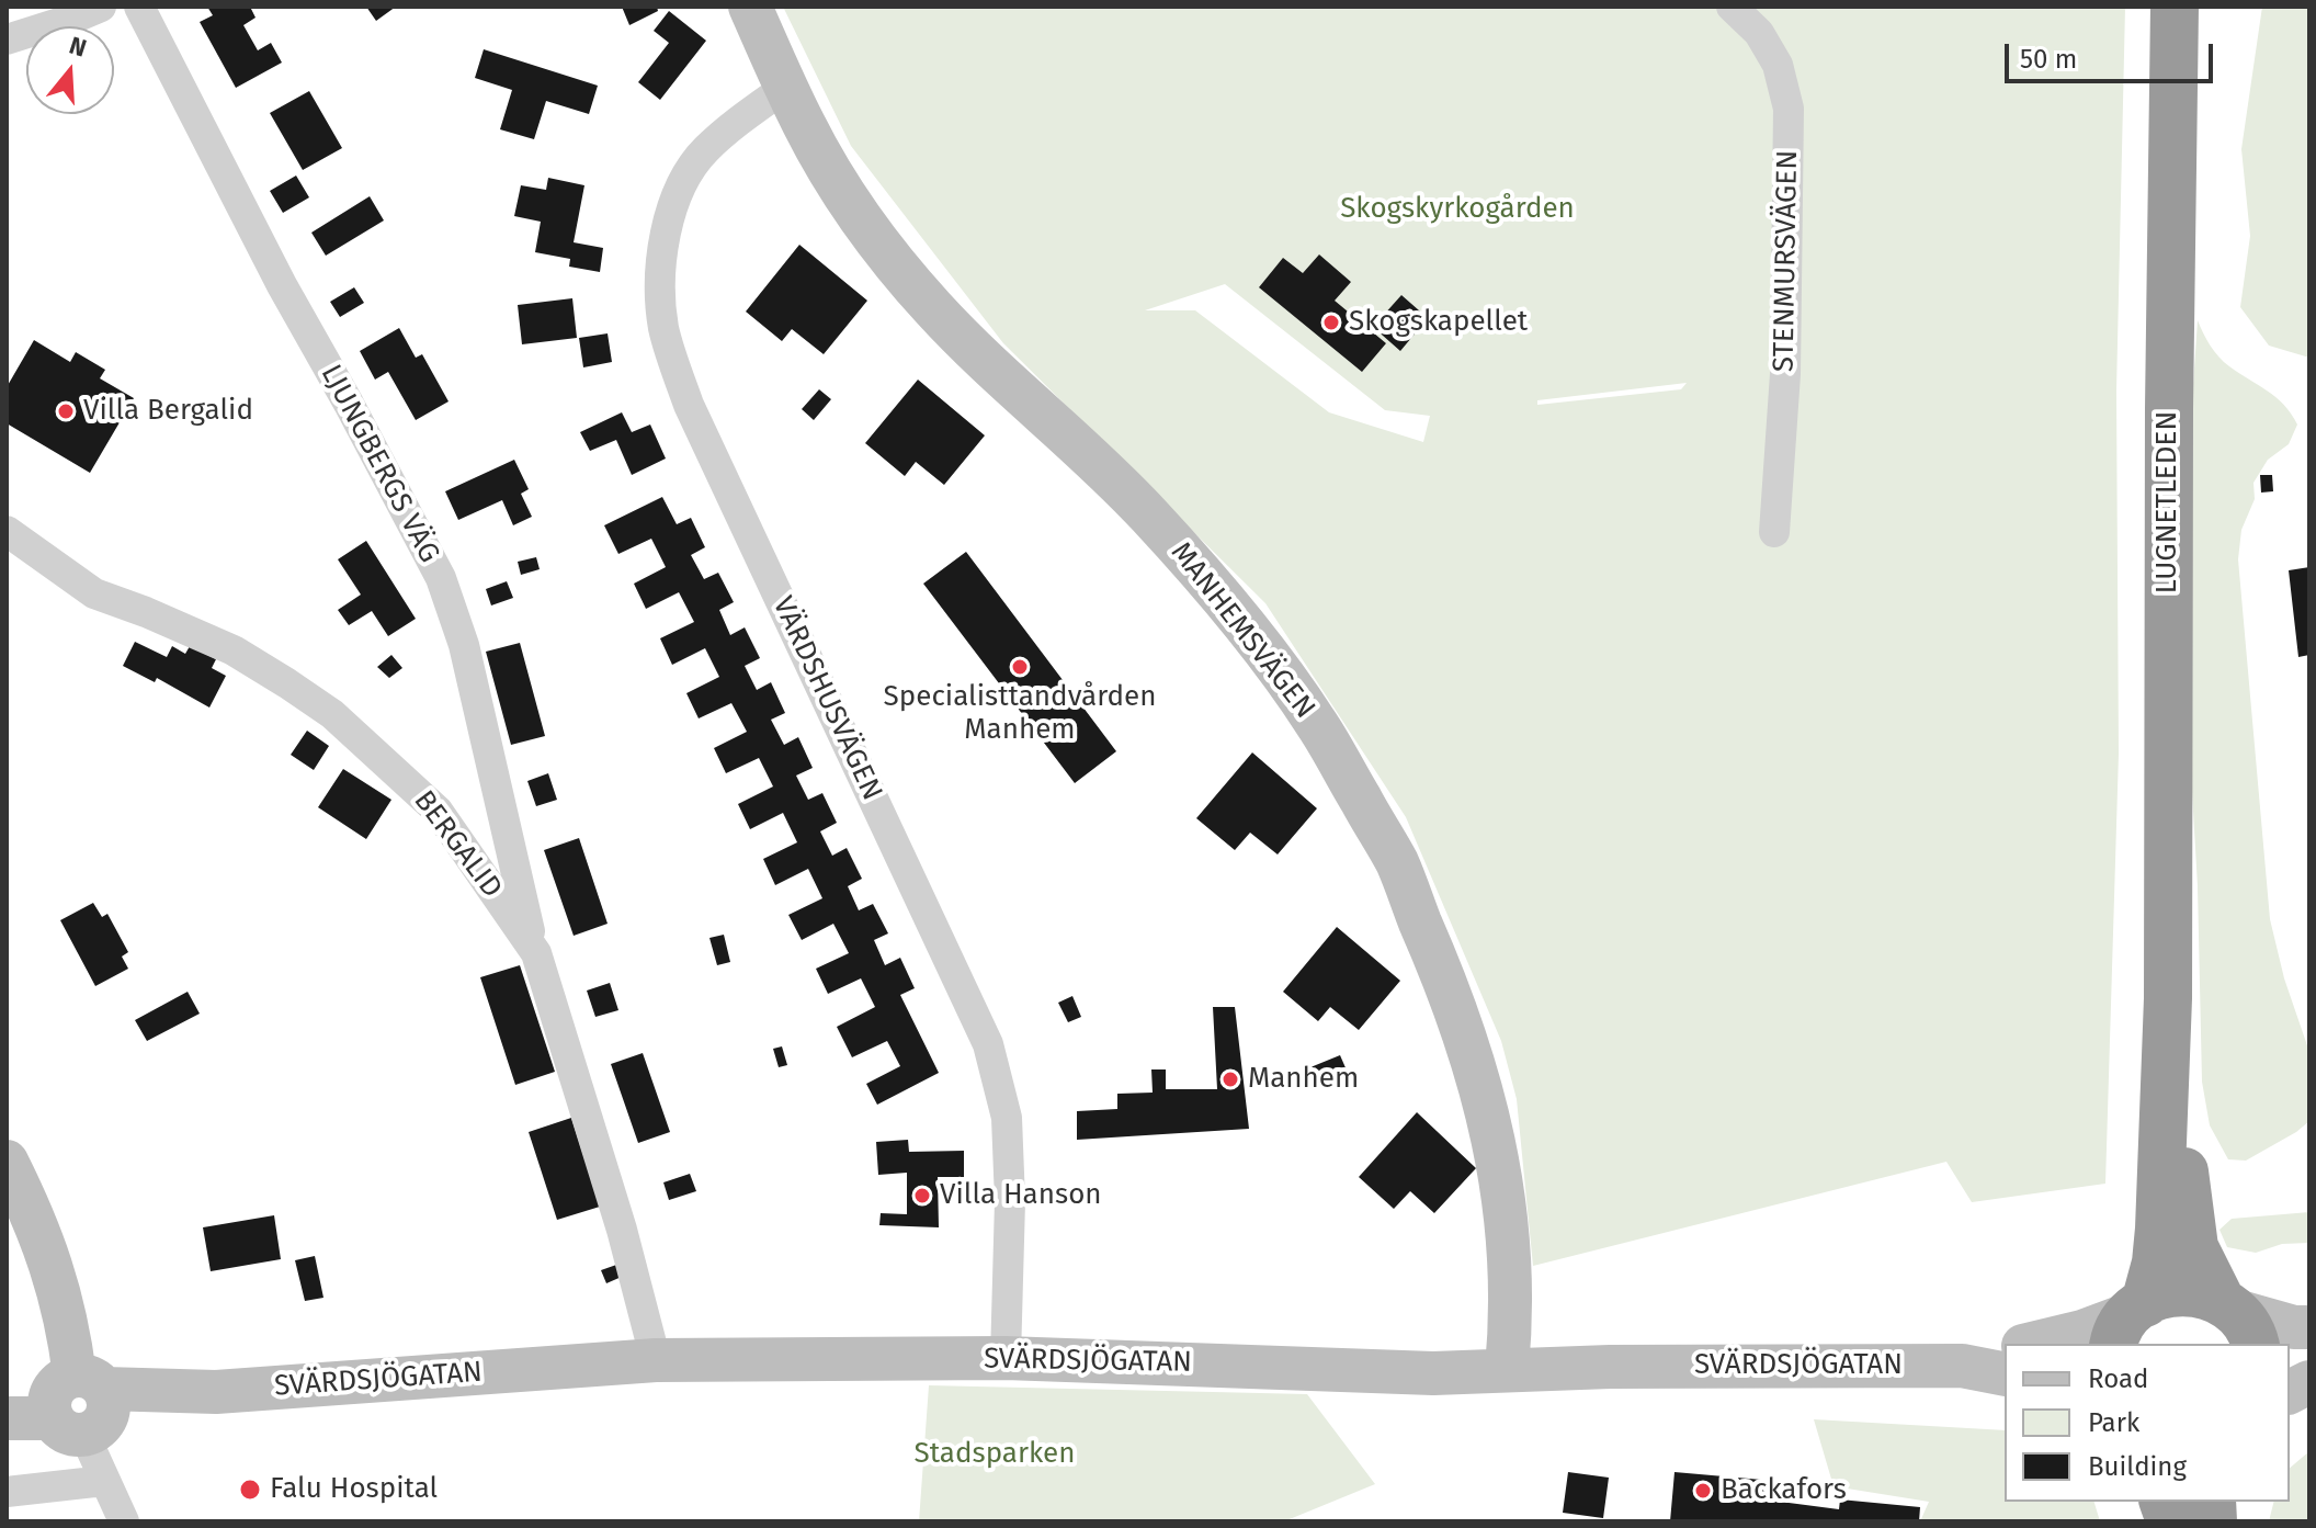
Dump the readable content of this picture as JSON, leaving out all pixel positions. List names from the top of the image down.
{
  "streets": {
    "highway": ["LUGNETLEDEN"],
    "street": [
      "STENMURSVÄGEN",
      "LJUNGBERGS VÄG",
      "MANHEMSVÄGEN",
      "VÄRDSHUSVÄGEN",
      "BERGALID",
      "SVÄRDSJÖGATAN"
    ]
  },
  "crossings": [
    ["LJUNGBERGS VÄG", "BERGALID"],
    ["MANHEMSVÄGEN", "VÄRDSHUSVÄGEN"],
    ["MANHEMSVÄGEN", "SVÄRDSJÖGATAN"],
    ["VÄRDSHUSVÄGEN", "SVÄRDSJÖGATAN"],
    ["BERGALID", "SVÄRDSJÖGATAN"]
  ],
  "parks": ["Skogskyrkogården", "Stadsparken"],
  "places": [
    "Skogskapellet",
    "Villa Bergalid",
    "Specialisttandvården Manhem",
    "Manhem",
    "Villa Hanson",
    "Falu Hospital",
    "Backafors"
  ],
  "legend": ["Road", "Park", "Building"],
  "scale_bar": "50 m",
  "north": "top"
}
